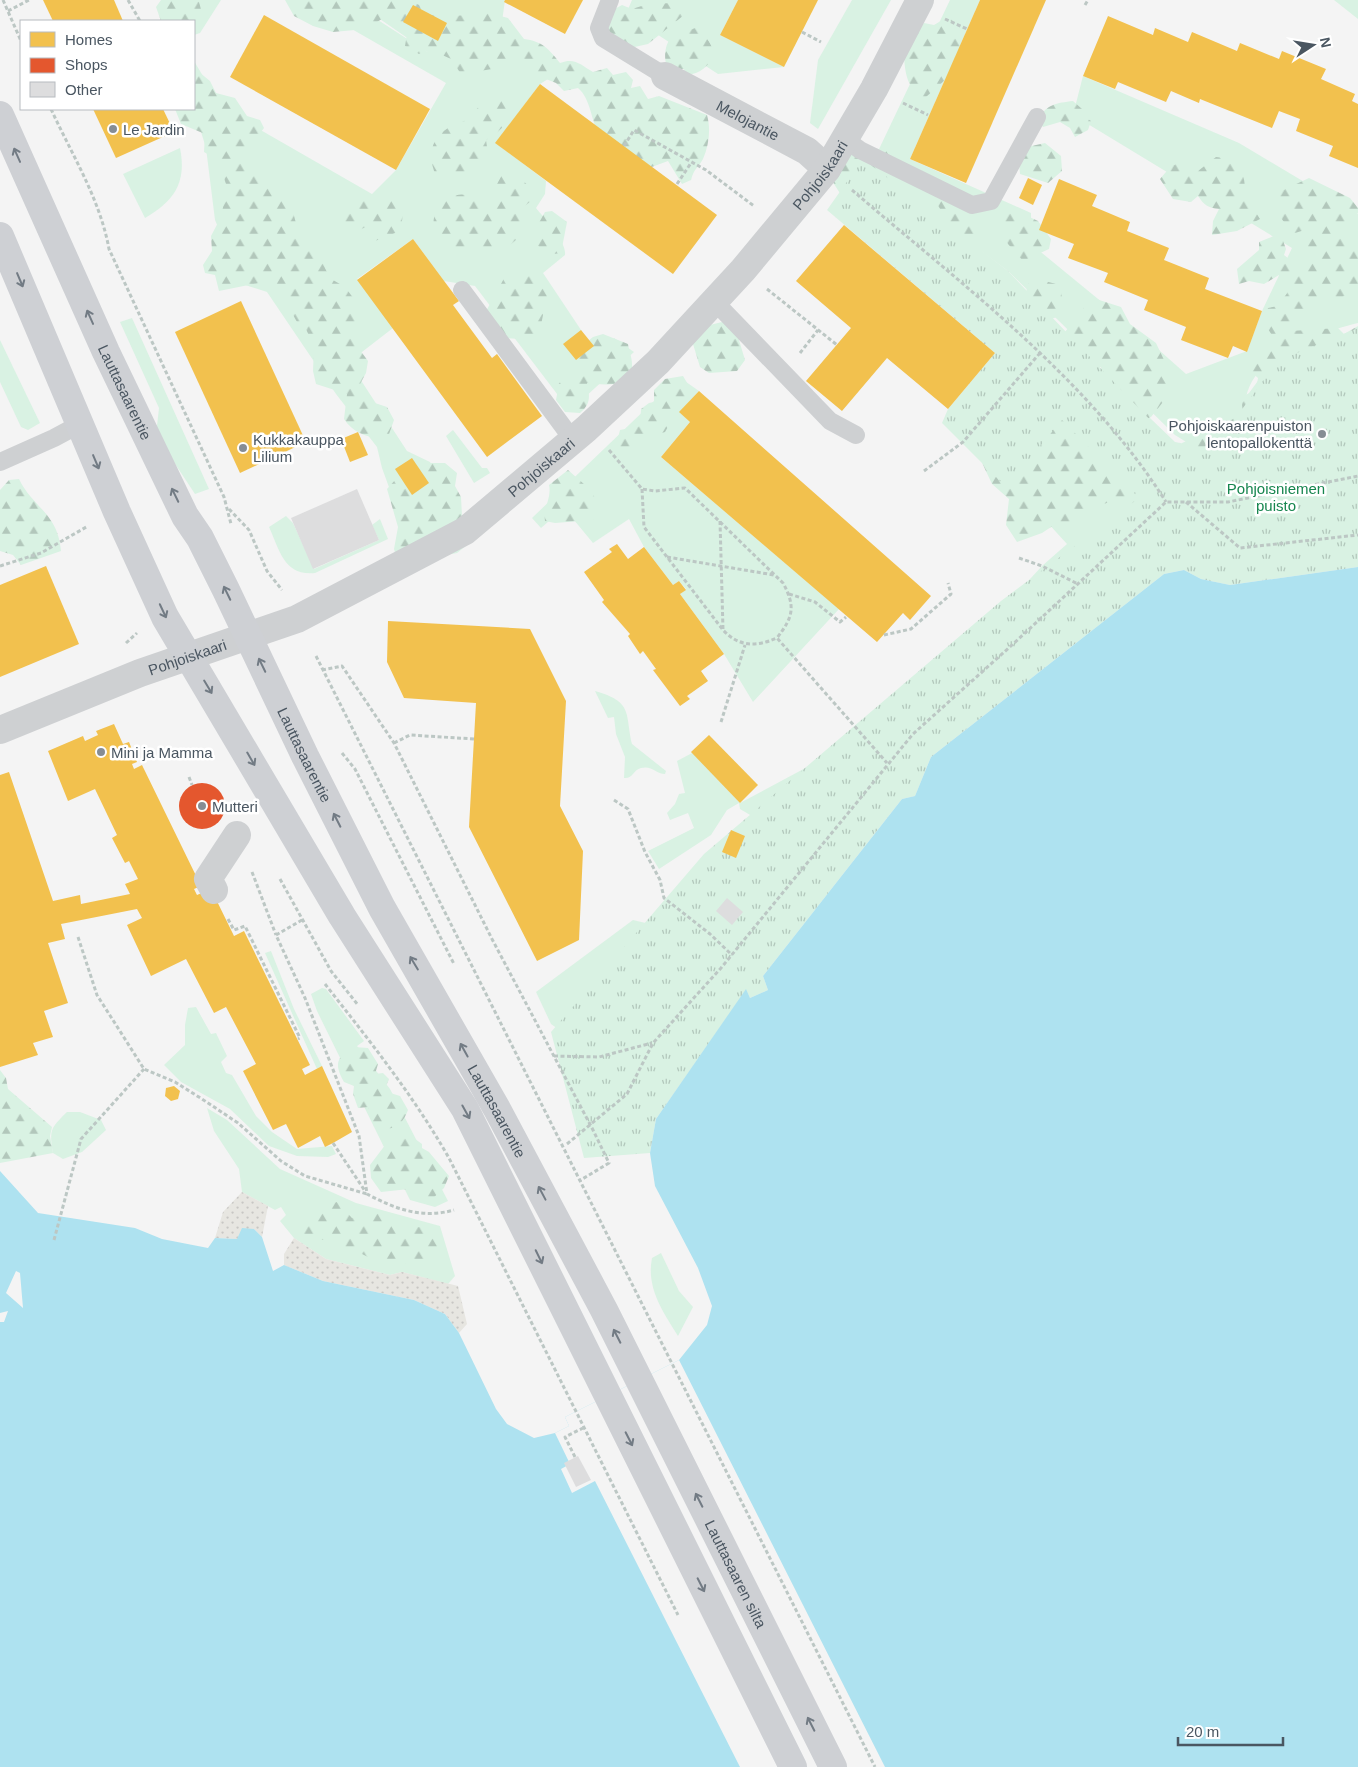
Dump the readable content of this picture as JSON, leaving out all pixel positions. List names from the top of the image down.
{
  "streets": {
    "main road": ["Lauttasaarentie", "Lauttasaaren silta"],
    "street": ["Melojantie", "Pohjoiskaari"]
  },
  "crossings": [
    ["Melojantie", "Pohjoiskaari"],
    ["Pohjoiskaari", "Lauttasaarentie"],
    ["Lauttasaarentie", "Lauttasaaren silta"]
  ],
  "one_way": ["Lauttasaaren silta"],
  "parks": ["Pohjoisniemen puisto"],
  "places": [
    "Le Jardin",
    "Pohjoiskaarenpuiston lentopallokenttä",
    "Kukkakauppa Lilium",
    "Mini ja Mamma",
    "Mutteri"
  ],
  "legend": ["Homes", "Shops", "Other"],
  "scale_bar": "20 m",
  "north": "right"
}
